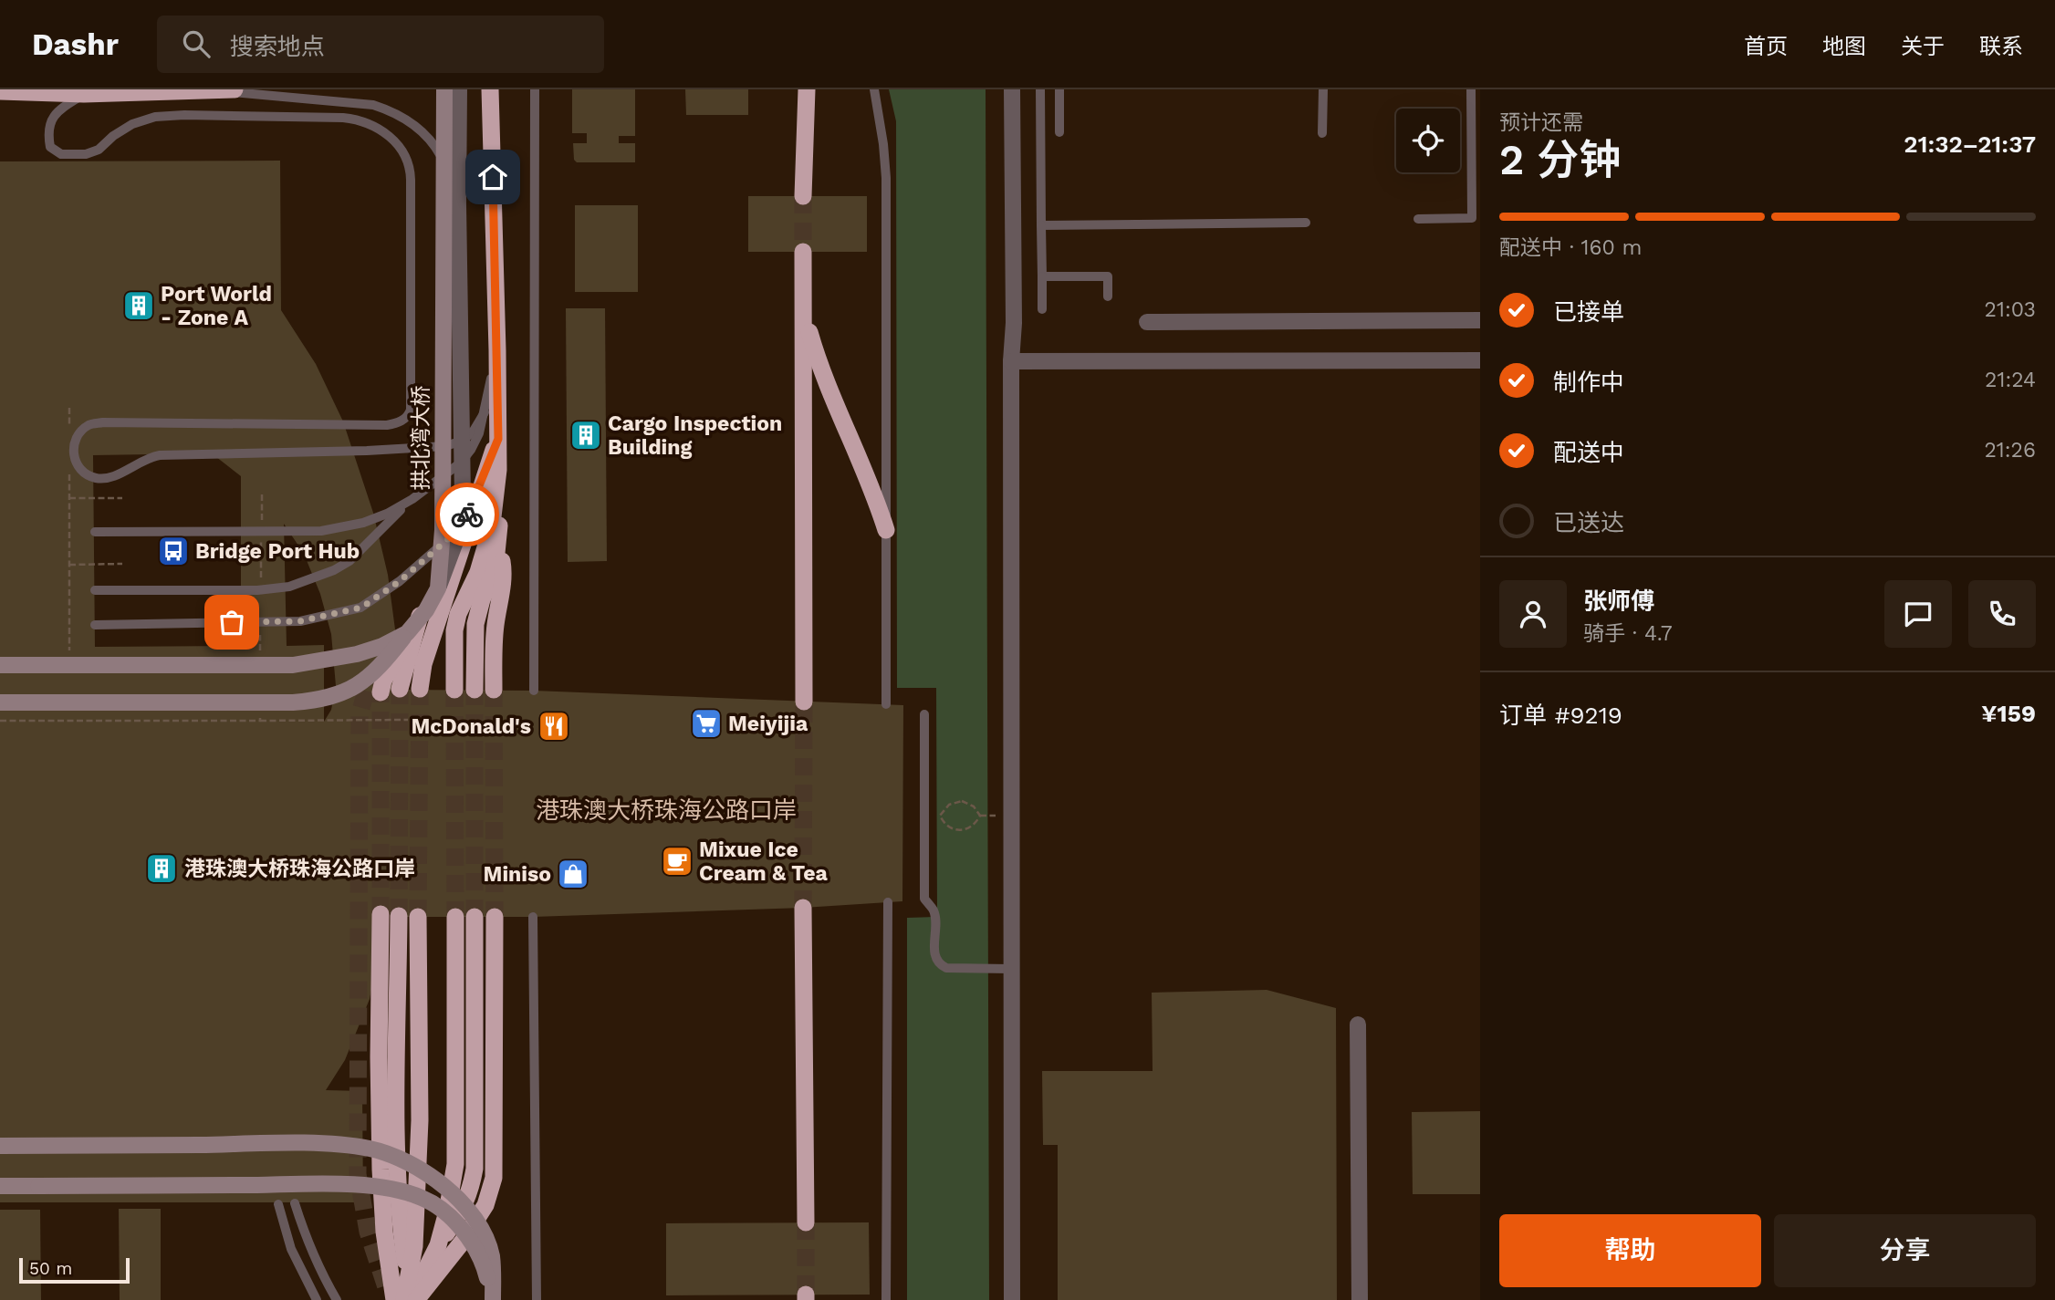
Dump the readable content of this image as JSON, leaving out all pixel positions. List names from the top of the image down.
{
  "streets": {
    "main road": ["拱北湾大桥"]
  },
  "districts": ["港珠澳大桥珠海公路口岸"],
  "places": {
    "building": ["Port World - Zone A", "Cargo Inspection Building", "港珠澳大桥珠海公路口岸"],
    "bus stop": ["Bridge Port Hub"],
    "supermarket": ["Meiyijia"],
    "restaurant": ["McDonald's"],
    "cafe": ["Mixue Ice Cream & Tea"],
    "shop": ["Miniso"]
  },
  "scale_bar": "50 m",
  "page": {
    "header": "Dashr",
    "search": "搜索地点",
    "nav": [
      "首页",
      "地图",
      "关于",
      "联系"
    ],
    "heading": ["2 分钟", "预计还需", "21:32–21:37"],
    "panel": [
      "张师傅",
      "骑手 · 4.7",
      "订单 #9219",
      "¥159"
    ],
    "bar": "配送中 · 160 m",
    "list": [
      ["已接单", "21:03"],
      ["制作中", "21:24"],
      ["配送中", "21:26"],
      "已送达"
    ],
    "buttons": ["帮助", "分享"],
    "scale": "50 m"
  }
}
